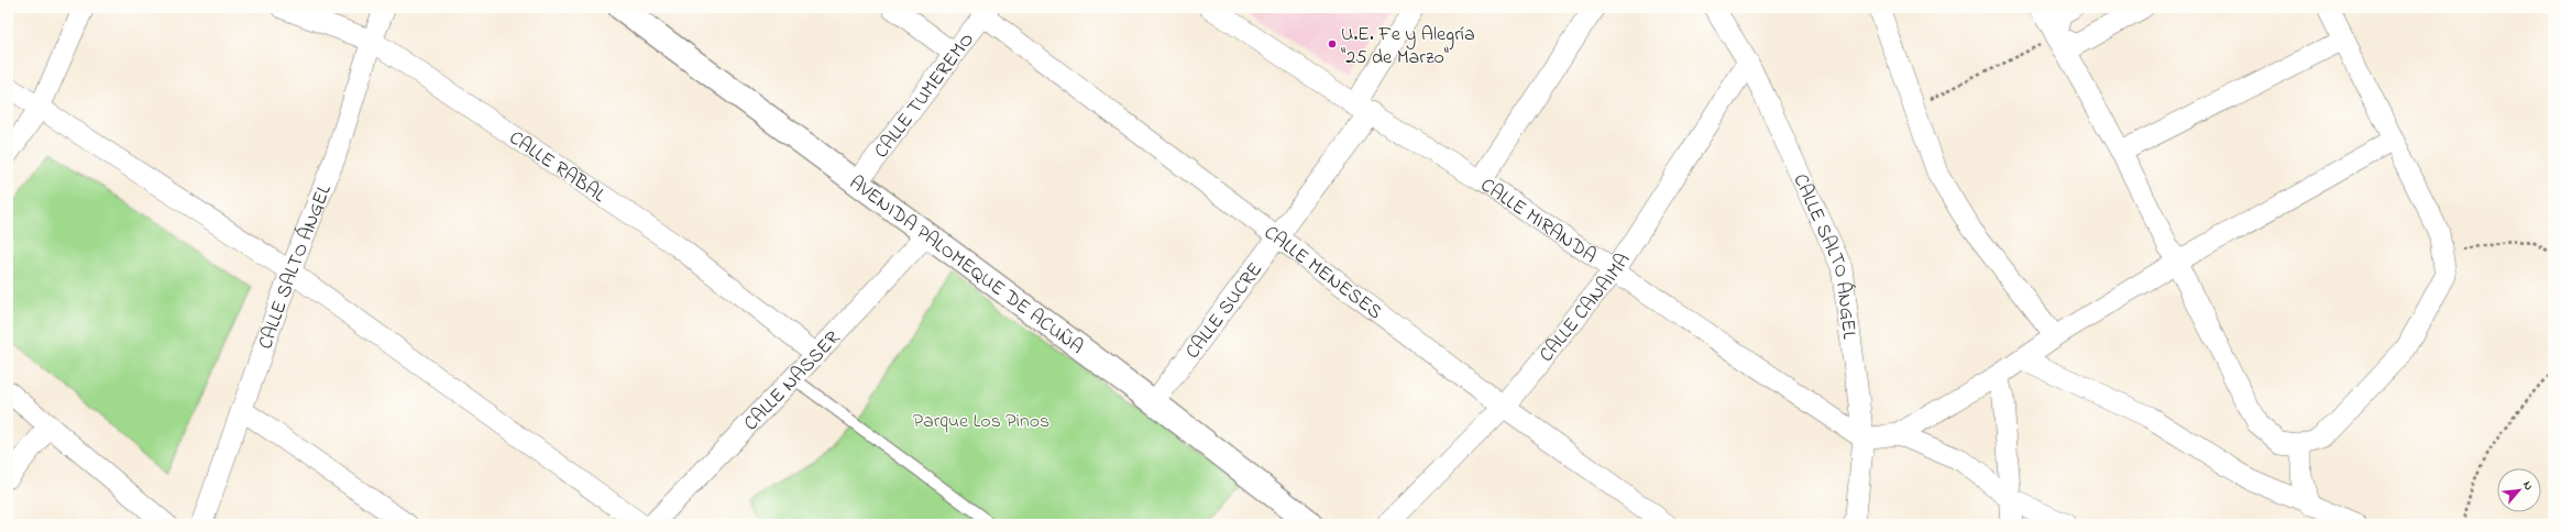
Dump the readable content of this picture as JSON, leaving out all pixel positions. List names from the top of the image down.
{
  "streets": {
    "street": [
      "CALLE TUMEREMO",
      "CALLE RABAL",
      "CALLE MIRANDA",
      "CALLE SALTO ÁNGEL",
      "AVENIDA PALOMEQUE DE ACUÑA",
      "CALLE MENESES",
      "CALLE CANAIMA",
      "CALLE SUCRE",
      "CALLE NASSER"
    ]
  },
  "crossings": [
    ["CALLE TUMEREMO", "AVENIDA PALOMEQUE DE ACUÑA"],
    ["CALLE TUMEREMO", "CALLE MENESES"],
    ["CALLE RABAL", "CALLE SALTO ÁNGEL"],
    ["CALLE RABAL", "CALLE NASSER"],
    ["CALLE MIRANDA", "CALLE SALTO ÁNGEL"],
    ["CALLE MIRANDA", "CALLE CANAIMA"],
    ["CALLE MIRANDA", "CALLE SUCRE"],
    ["CALLE SALTO ÁNGEL", "CALLE CANAIMA"],
    ["AVENIDA PALOMEQUE DE ACUÑA", "CALLE SUCRE"],
    ["AVENIDA PALOMEQUE DE ACUÑA", "CALLE NASSER"],
    ["CALLE MENESES", "CALLE CANAIMA"],
    ["CALLE MENESES", "CALLE SUCRE"]
  ],
  "parks": ["Parque Los Pinos"],
  "places": ["U.E. Fe y Alegría \"25 de Marzo\""],
  "north": "top right"
}
